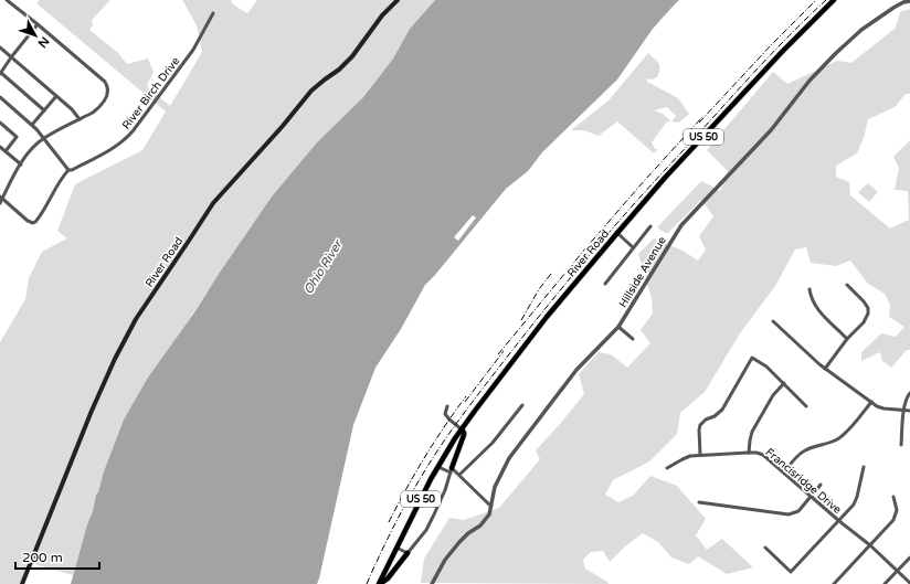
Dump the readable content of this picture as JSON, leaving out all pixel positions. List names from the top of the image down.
{
  "streets": {
    "main road": ["US 50", "River Road"],
    "street": ["River Birch Drive", "Hillside Avenue", "Francisridge Drive"]
  },
  "water": ["Ohio River"],
  "scale_bar": "200 m",
  "north": "bottom right"
}
